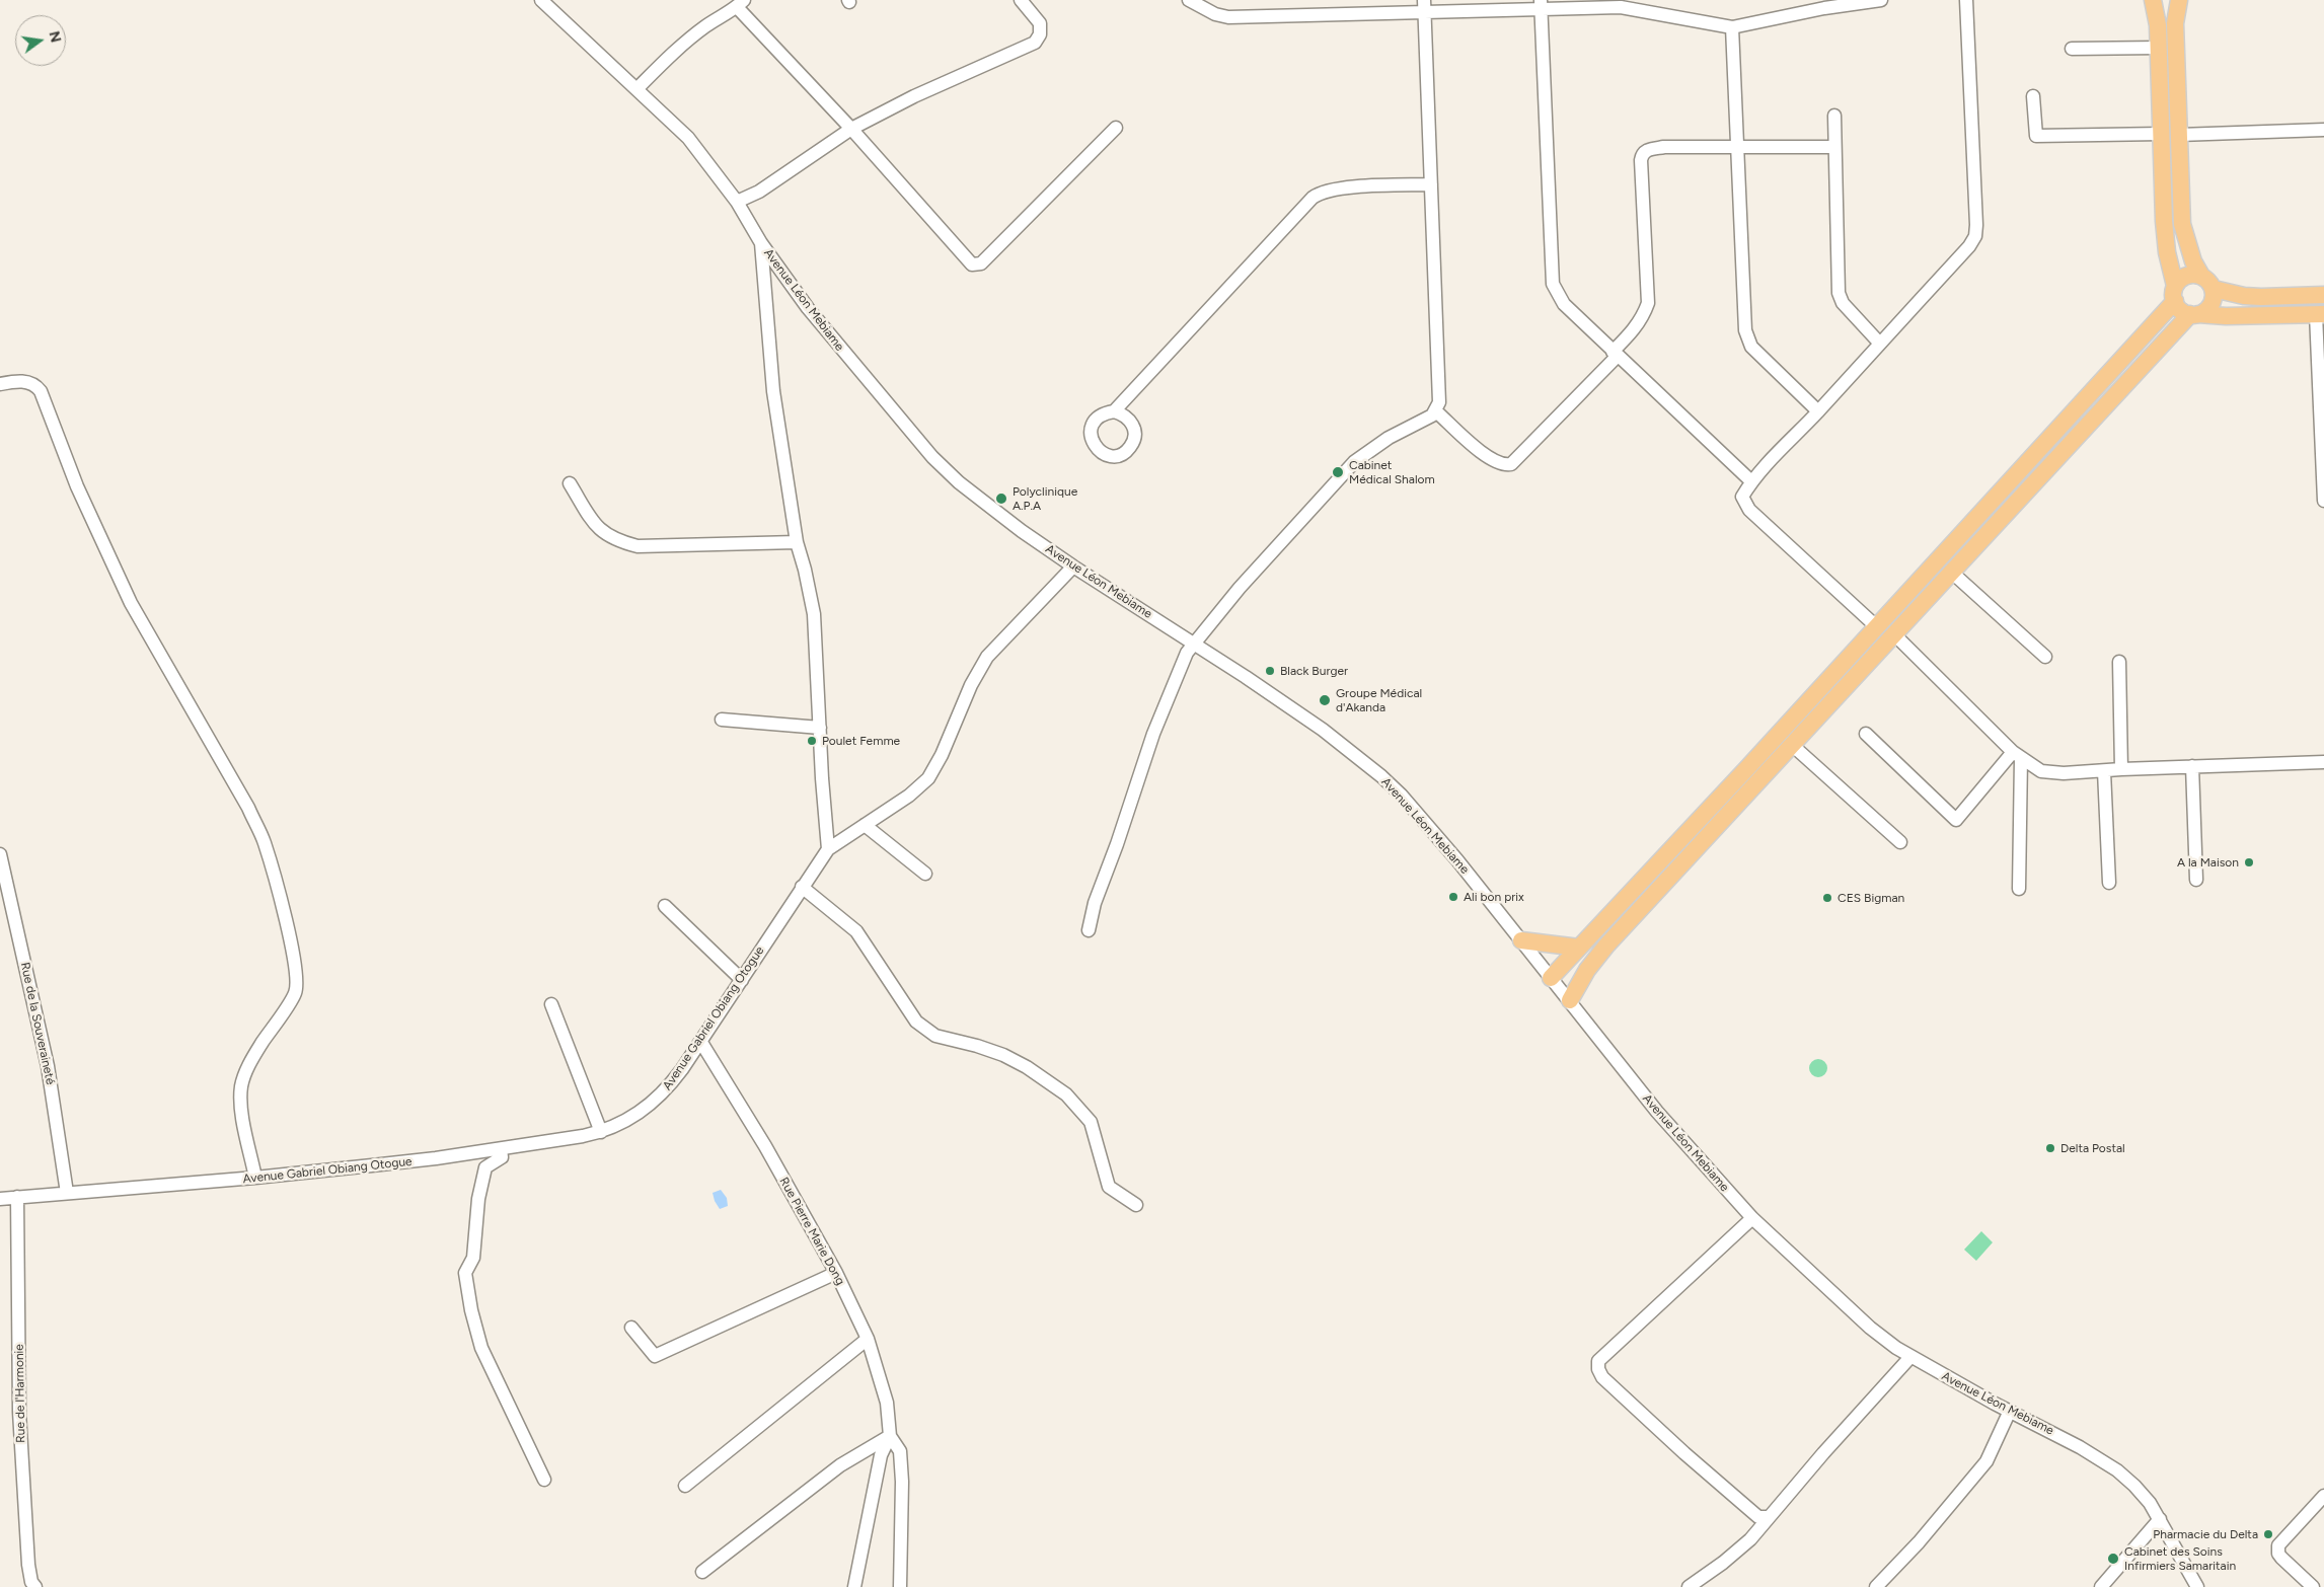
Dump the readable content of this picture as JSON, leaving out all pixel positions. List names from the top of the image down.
{
  "streets": {
    "street": [
      "Avenue Léon Mebiame",
      "Avenue Gabriel Obiang Otogue",
      "Rue de la Souveraineté",
      "Rue Pierre Marie Dong",
      "Rue de l'Harmonie"
    ]
  },
  "crossings": [
    ["Avenue Léon Mebiame", "Avenue Gabriel Obiang Otogue"],
    ["Avenue Gabriel Obiang Otogue", "Rue de la Souveraineté"],
    ["Avenue Gabriel Obiang Otogue", "Rue Pierre Marie Dong"],
    ["Avenue Gabriel Obiang Otogue", "Rue de l'Harmonie"]
  ],
  "places": [
    "Cabinet Médical Shalom",
    "Polyclinique A.P.A",
    "Black Burger",
    "Groupe Médical d'Akanda",
    "Poulet Femme",
    "A la Maison",
    "Ali bon prix",
    "CES Bigman",
    "Delta Postal",
    "Pharmacie du Delta",
    "Cabinet des Soins Infirmiers Samaritain"
  ],
  "north": "right"
}
